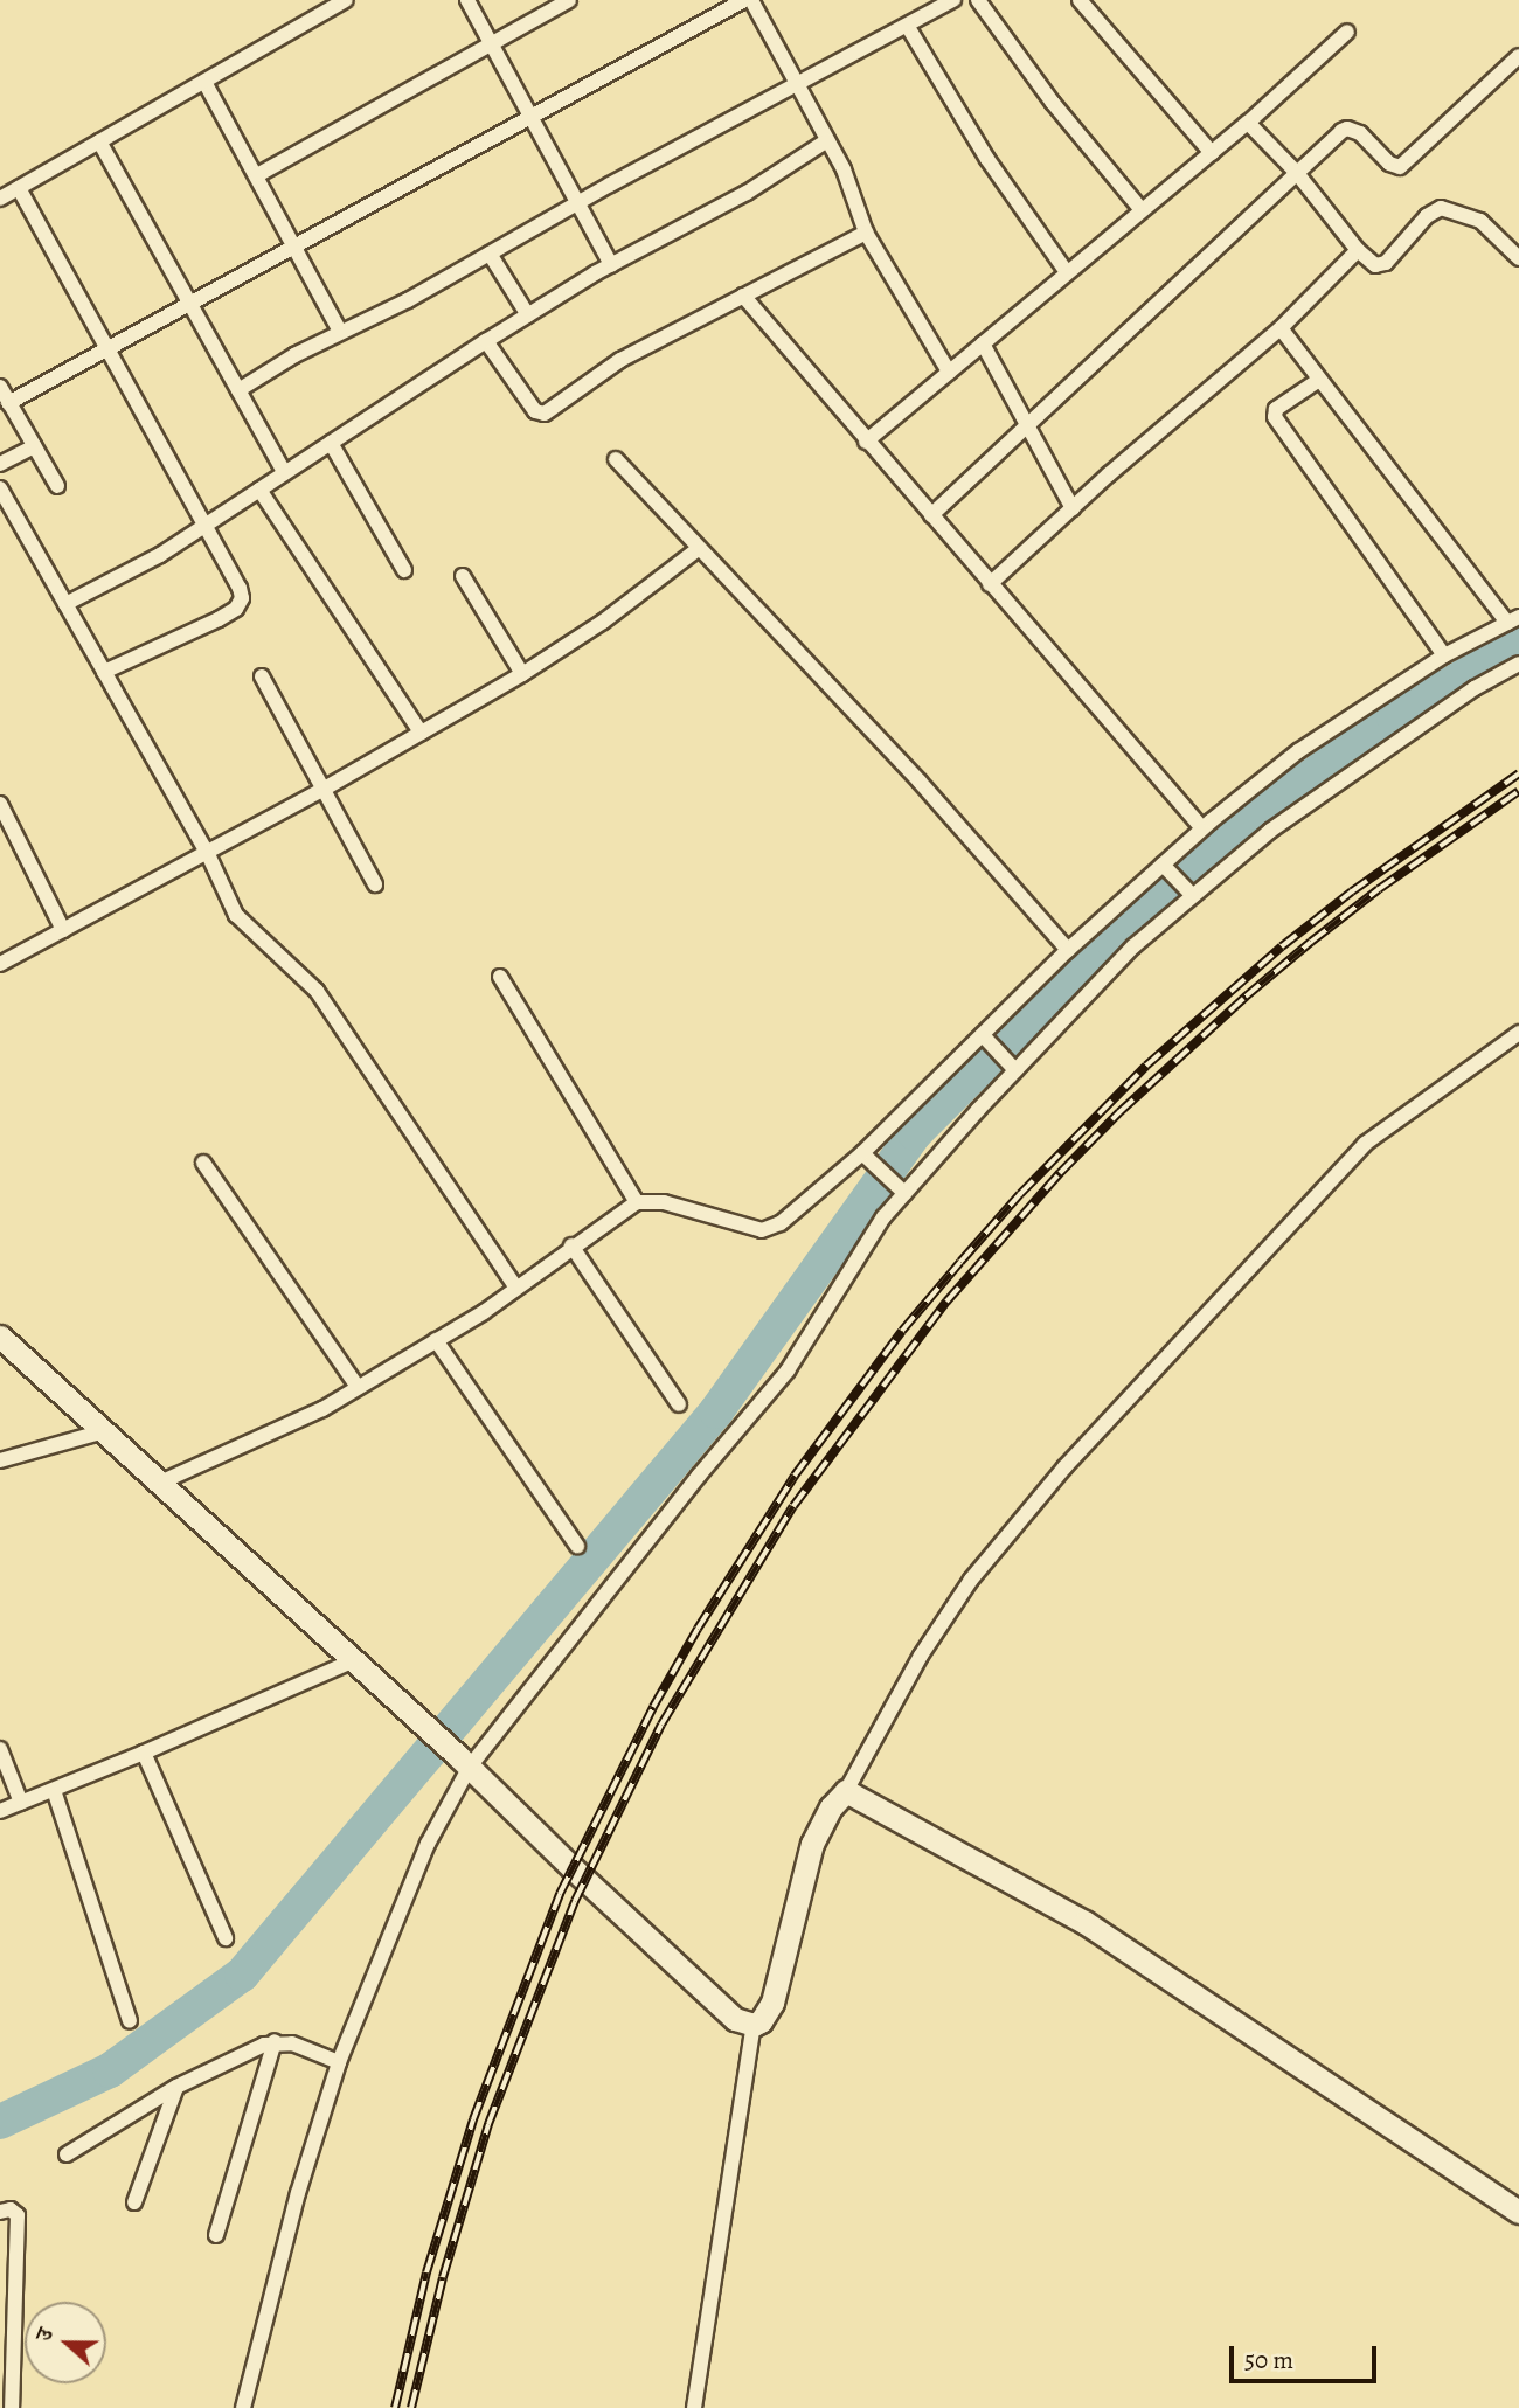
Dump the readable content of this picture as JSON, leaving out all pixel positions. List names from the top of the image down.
{
  "scale_bar": "50 m",
  "north": "left"
}
